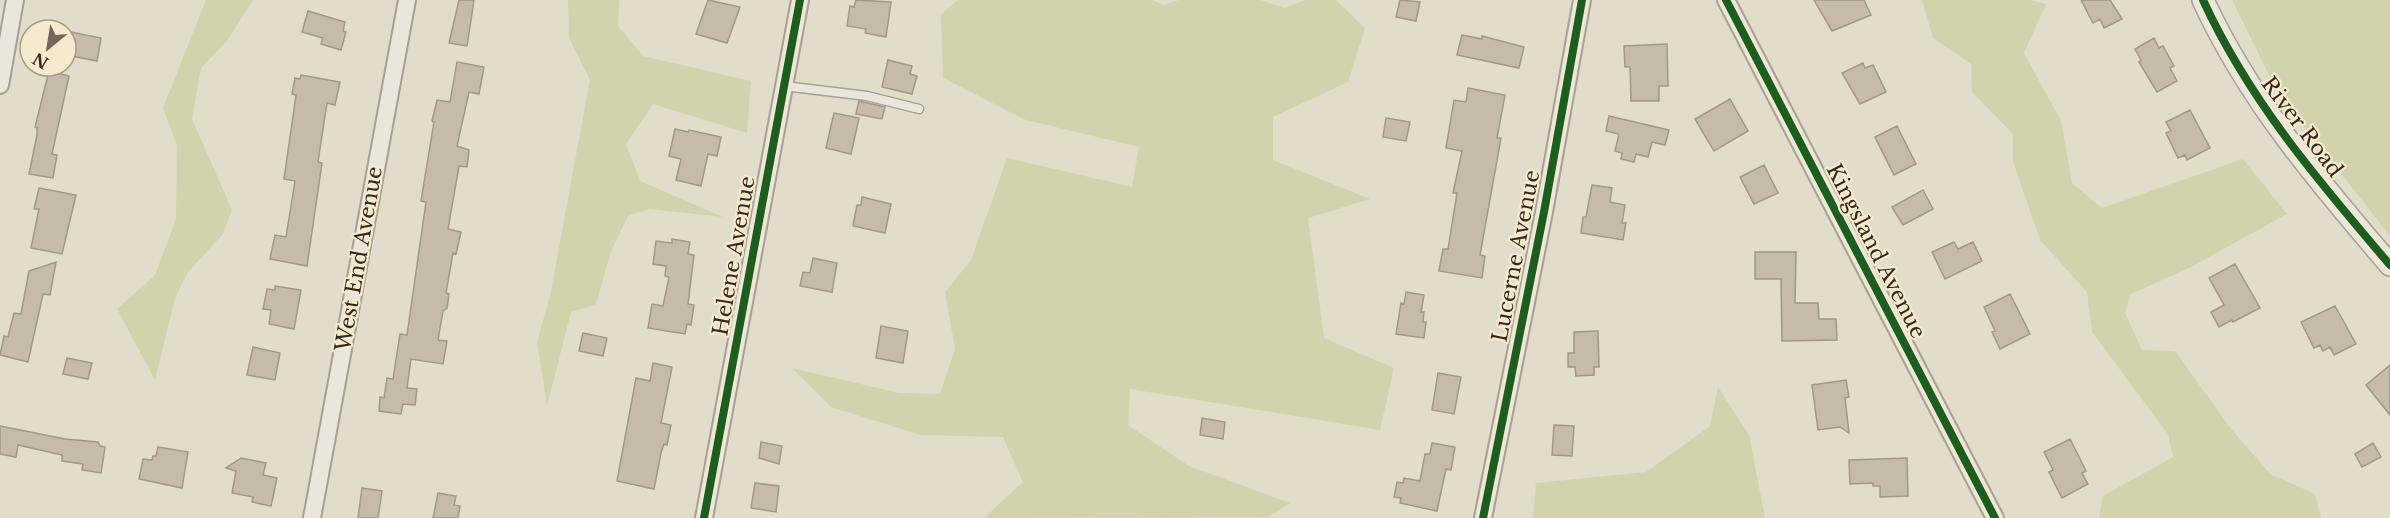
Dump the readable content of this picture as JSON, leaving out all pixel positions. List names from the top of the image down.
{
  "streets": {
    "street": [
      "River Road",
      "Kingsland Avenue",
      "Helene Avenue",
      "Lucerne Avenue",
      "West End Avenue"
    ]
  },
  "north": "bottom left"
}
